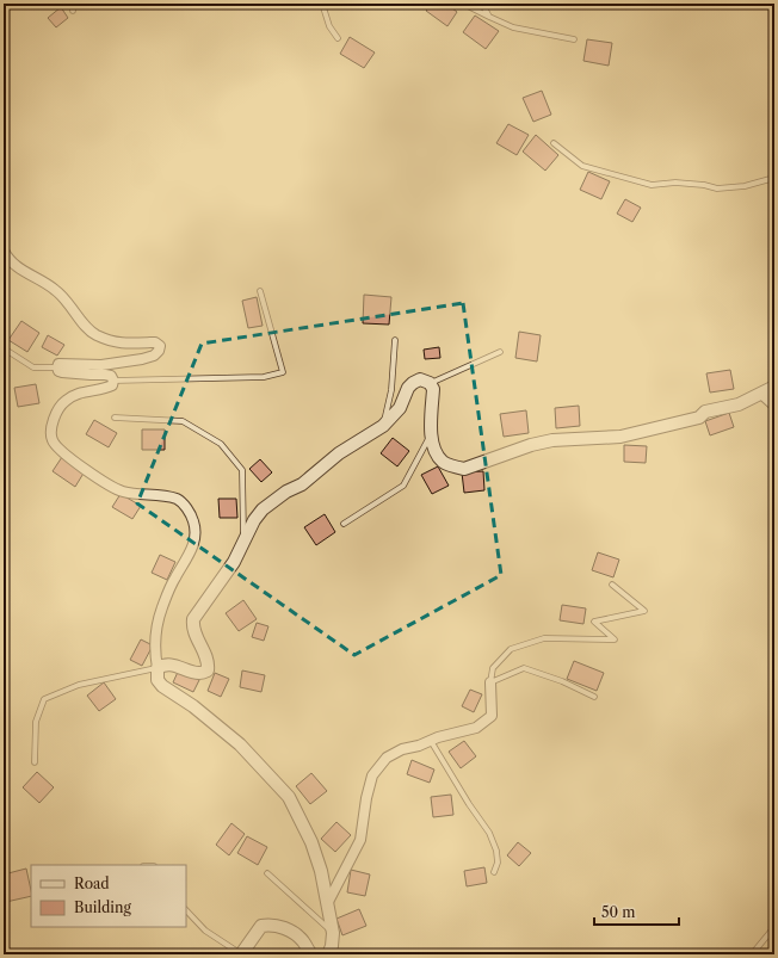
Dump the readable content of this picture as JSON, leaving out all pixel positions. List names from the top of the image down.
{
  "legend": ["Road", "Building"],
  "scale_bar": "50 m"
}
